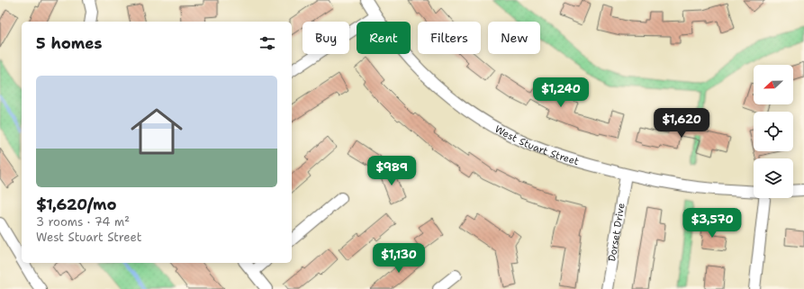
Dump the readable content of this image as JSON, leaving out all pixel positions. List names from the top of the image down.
{
  "streets": {
    "street": ["West Stuart Street", "Dorset Drive"]
  },
  "crossings": [
    ["West Stuart Street", "Dorset Drive"]
  ],
  "north": "left",
  "page": {
    "chip": [
      "Buy",
      "Rent",
      "Filters",
      "New"
    ],
    "heading": "5 homes",
    "list": [
      {
        "name": "$1,620/mo",
        "note": "3 rooms · 74 m² · West Stuart Street"
      }
    ],
    "price": [
      "$1,240",
      "$1,620",
      "$989",
      "$3,570",
      "$1,130"
    ]
  }
}
